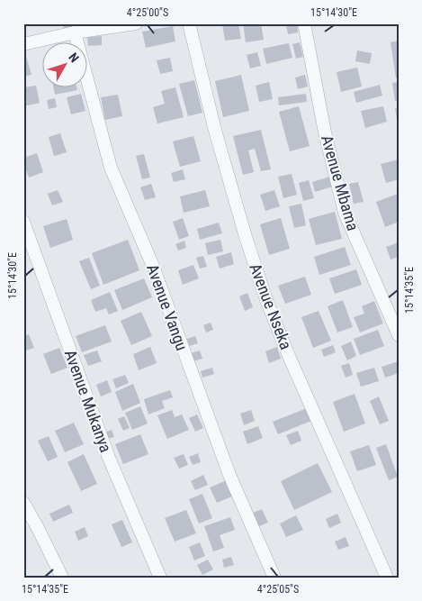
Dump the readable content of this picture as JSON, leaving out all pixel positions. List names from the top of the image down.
{
  "streets": {
    "street": [
      "Avenue Mbama",
      "Avenue Nseka",
      "Avenue Vangu",
      "Avenue Mukanya"
    ]
  },
  "north": "top right",
  "coordinates": [
    "4°25'00\"S",
    "15°14'30\"E",
    "15°14'35\"E",
    "4°25'05\"S"
  ]
}
